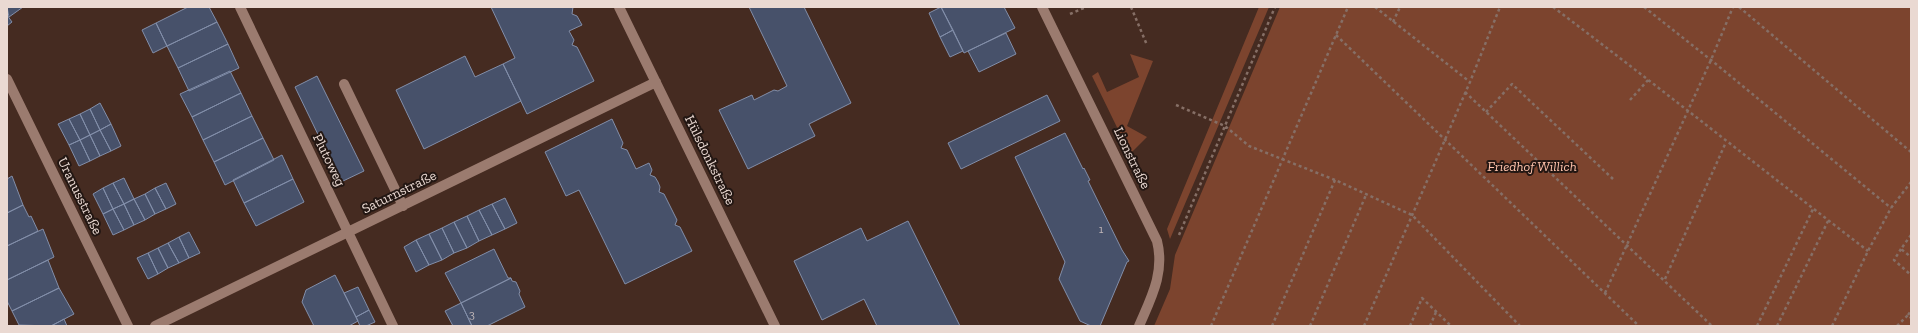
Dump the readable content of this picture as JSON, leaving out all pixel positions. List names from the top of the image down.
{
  "streets": {
    "street": [
      "Lionstraße",
      "Plutoweg",
      "Hülsdonkstraße",
      "Saturnstraße",
      "Uranusstraße"
    ]
  },
  "crossings": [
    ["Plutoweg", "Saturnstraße"],
    ["Hülsdonkstraße", "Saturnstraße"]
  ],
  "parks": ["Friedhof Willich"],
  "house_numbers": ["1", "3"]
}
